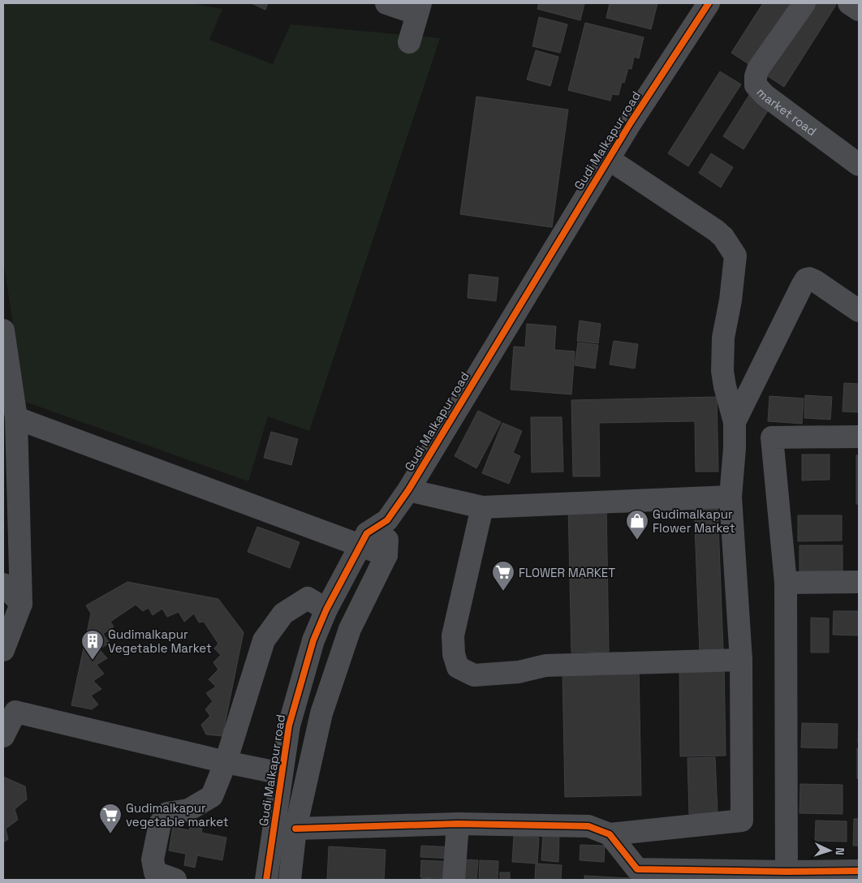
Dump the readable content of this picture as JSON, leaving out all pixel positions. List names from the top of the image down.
{
  "streets": {
    "street": ["market road", "Gudi Malkapur road"]
  },
  "places": {
    "shop": ["Gudimalkapur Flower Market"],
    "supermarket": ["FLOWER MARKET", "Gudimalkapur vegetable market"],
    "building": ["Gudimalkapur Vegetable Market"]
  },
  "north": "right"
}
